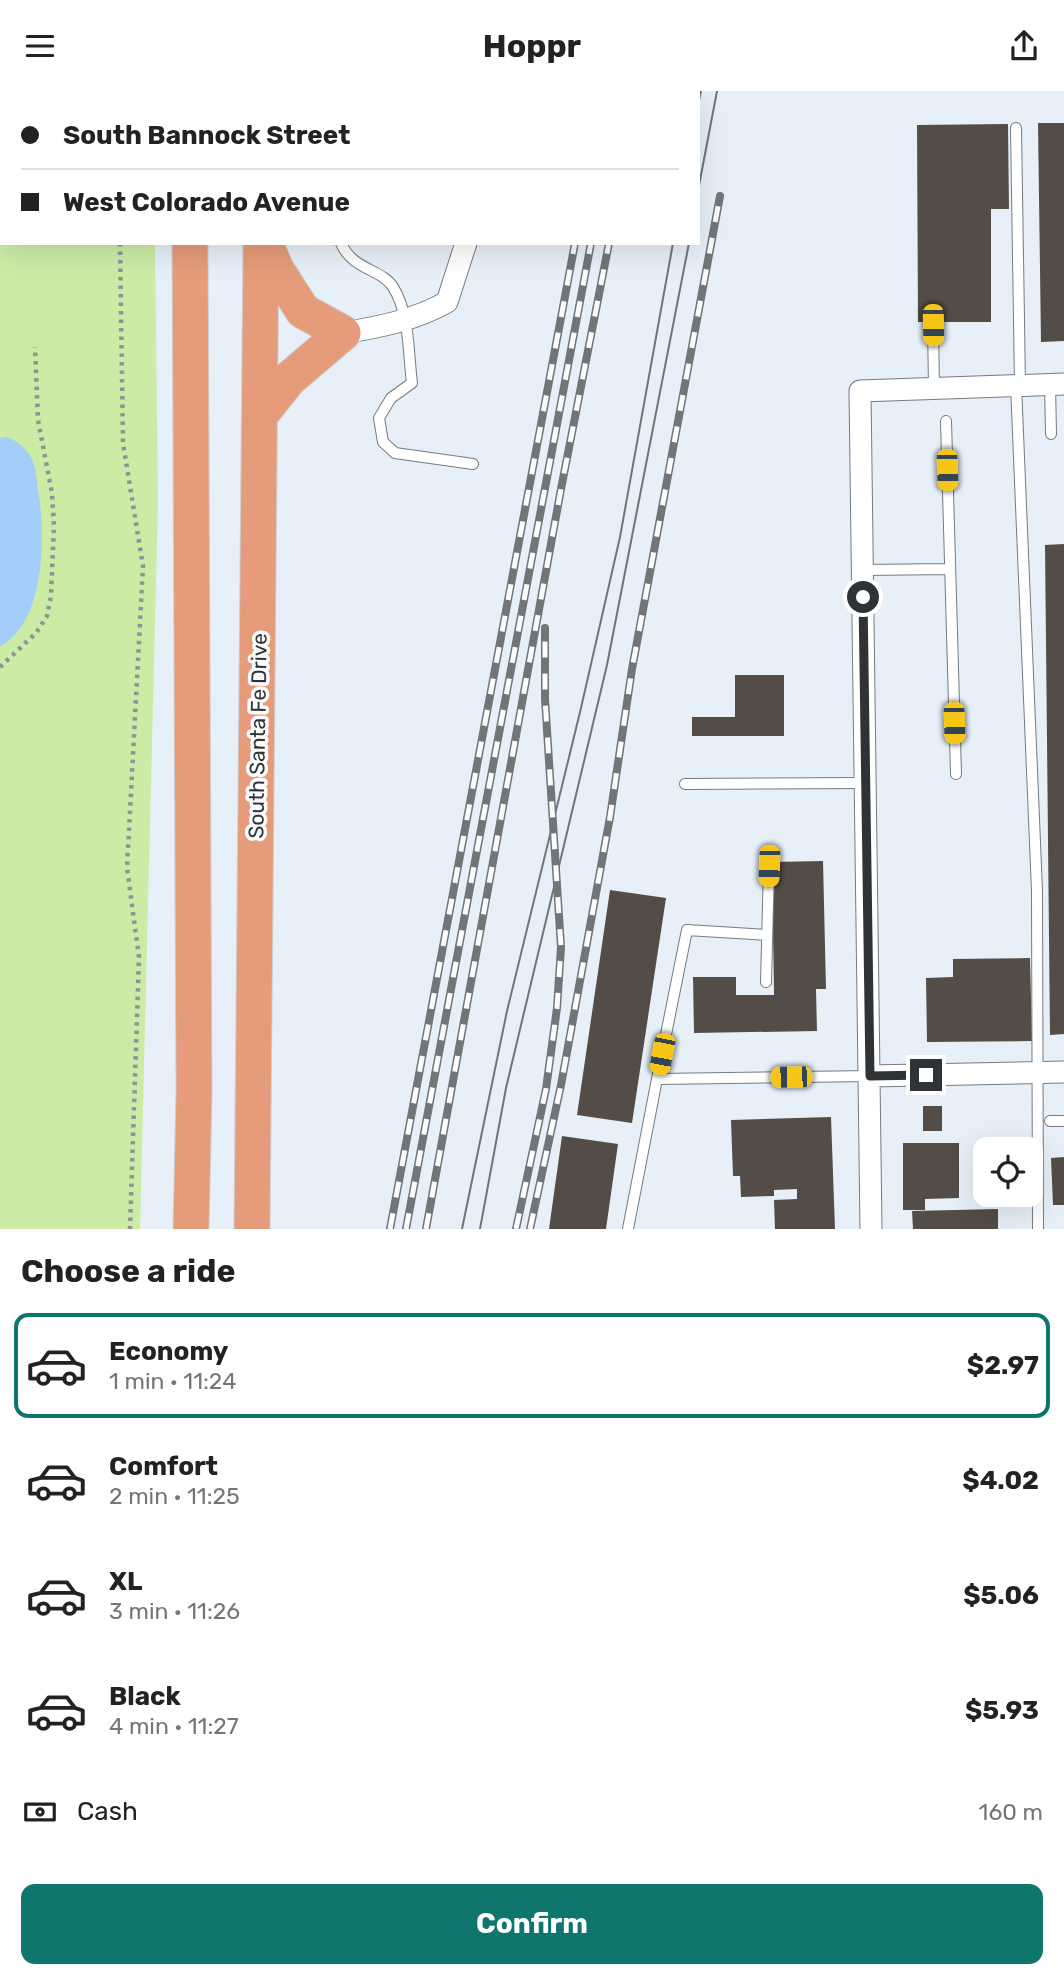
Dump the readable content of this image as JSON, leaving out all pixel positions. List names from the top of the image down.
{
  "streets": {
    "highway": ["South Santa Fe Drive"]
  },
  "page": {
    "header": "Hoppr",
    "banner": ["South Bannock Street", "West Colorado Avenue"],
    "heading": "Choose a ride",
    "list": [
      {
        "name": "Economy",
        "note": "1 min · 11:24",
        "value": "$2.97"
      },
      {
        "name": "Comfort",
        "note": "2 min · 11:25",
        "value": "$4.02"
      },
      {
        "name": "XL",
        "note": "3 min · 11:26",
        "value": "$5.06"
      },
      {
        "name": "Black",
        "note": "4 min · 11:27",
        "value": "$5.93"
      }
    ],
    "pay": ["Cash", "160 m"],
    "buttons": "Confirm"
  }
}
